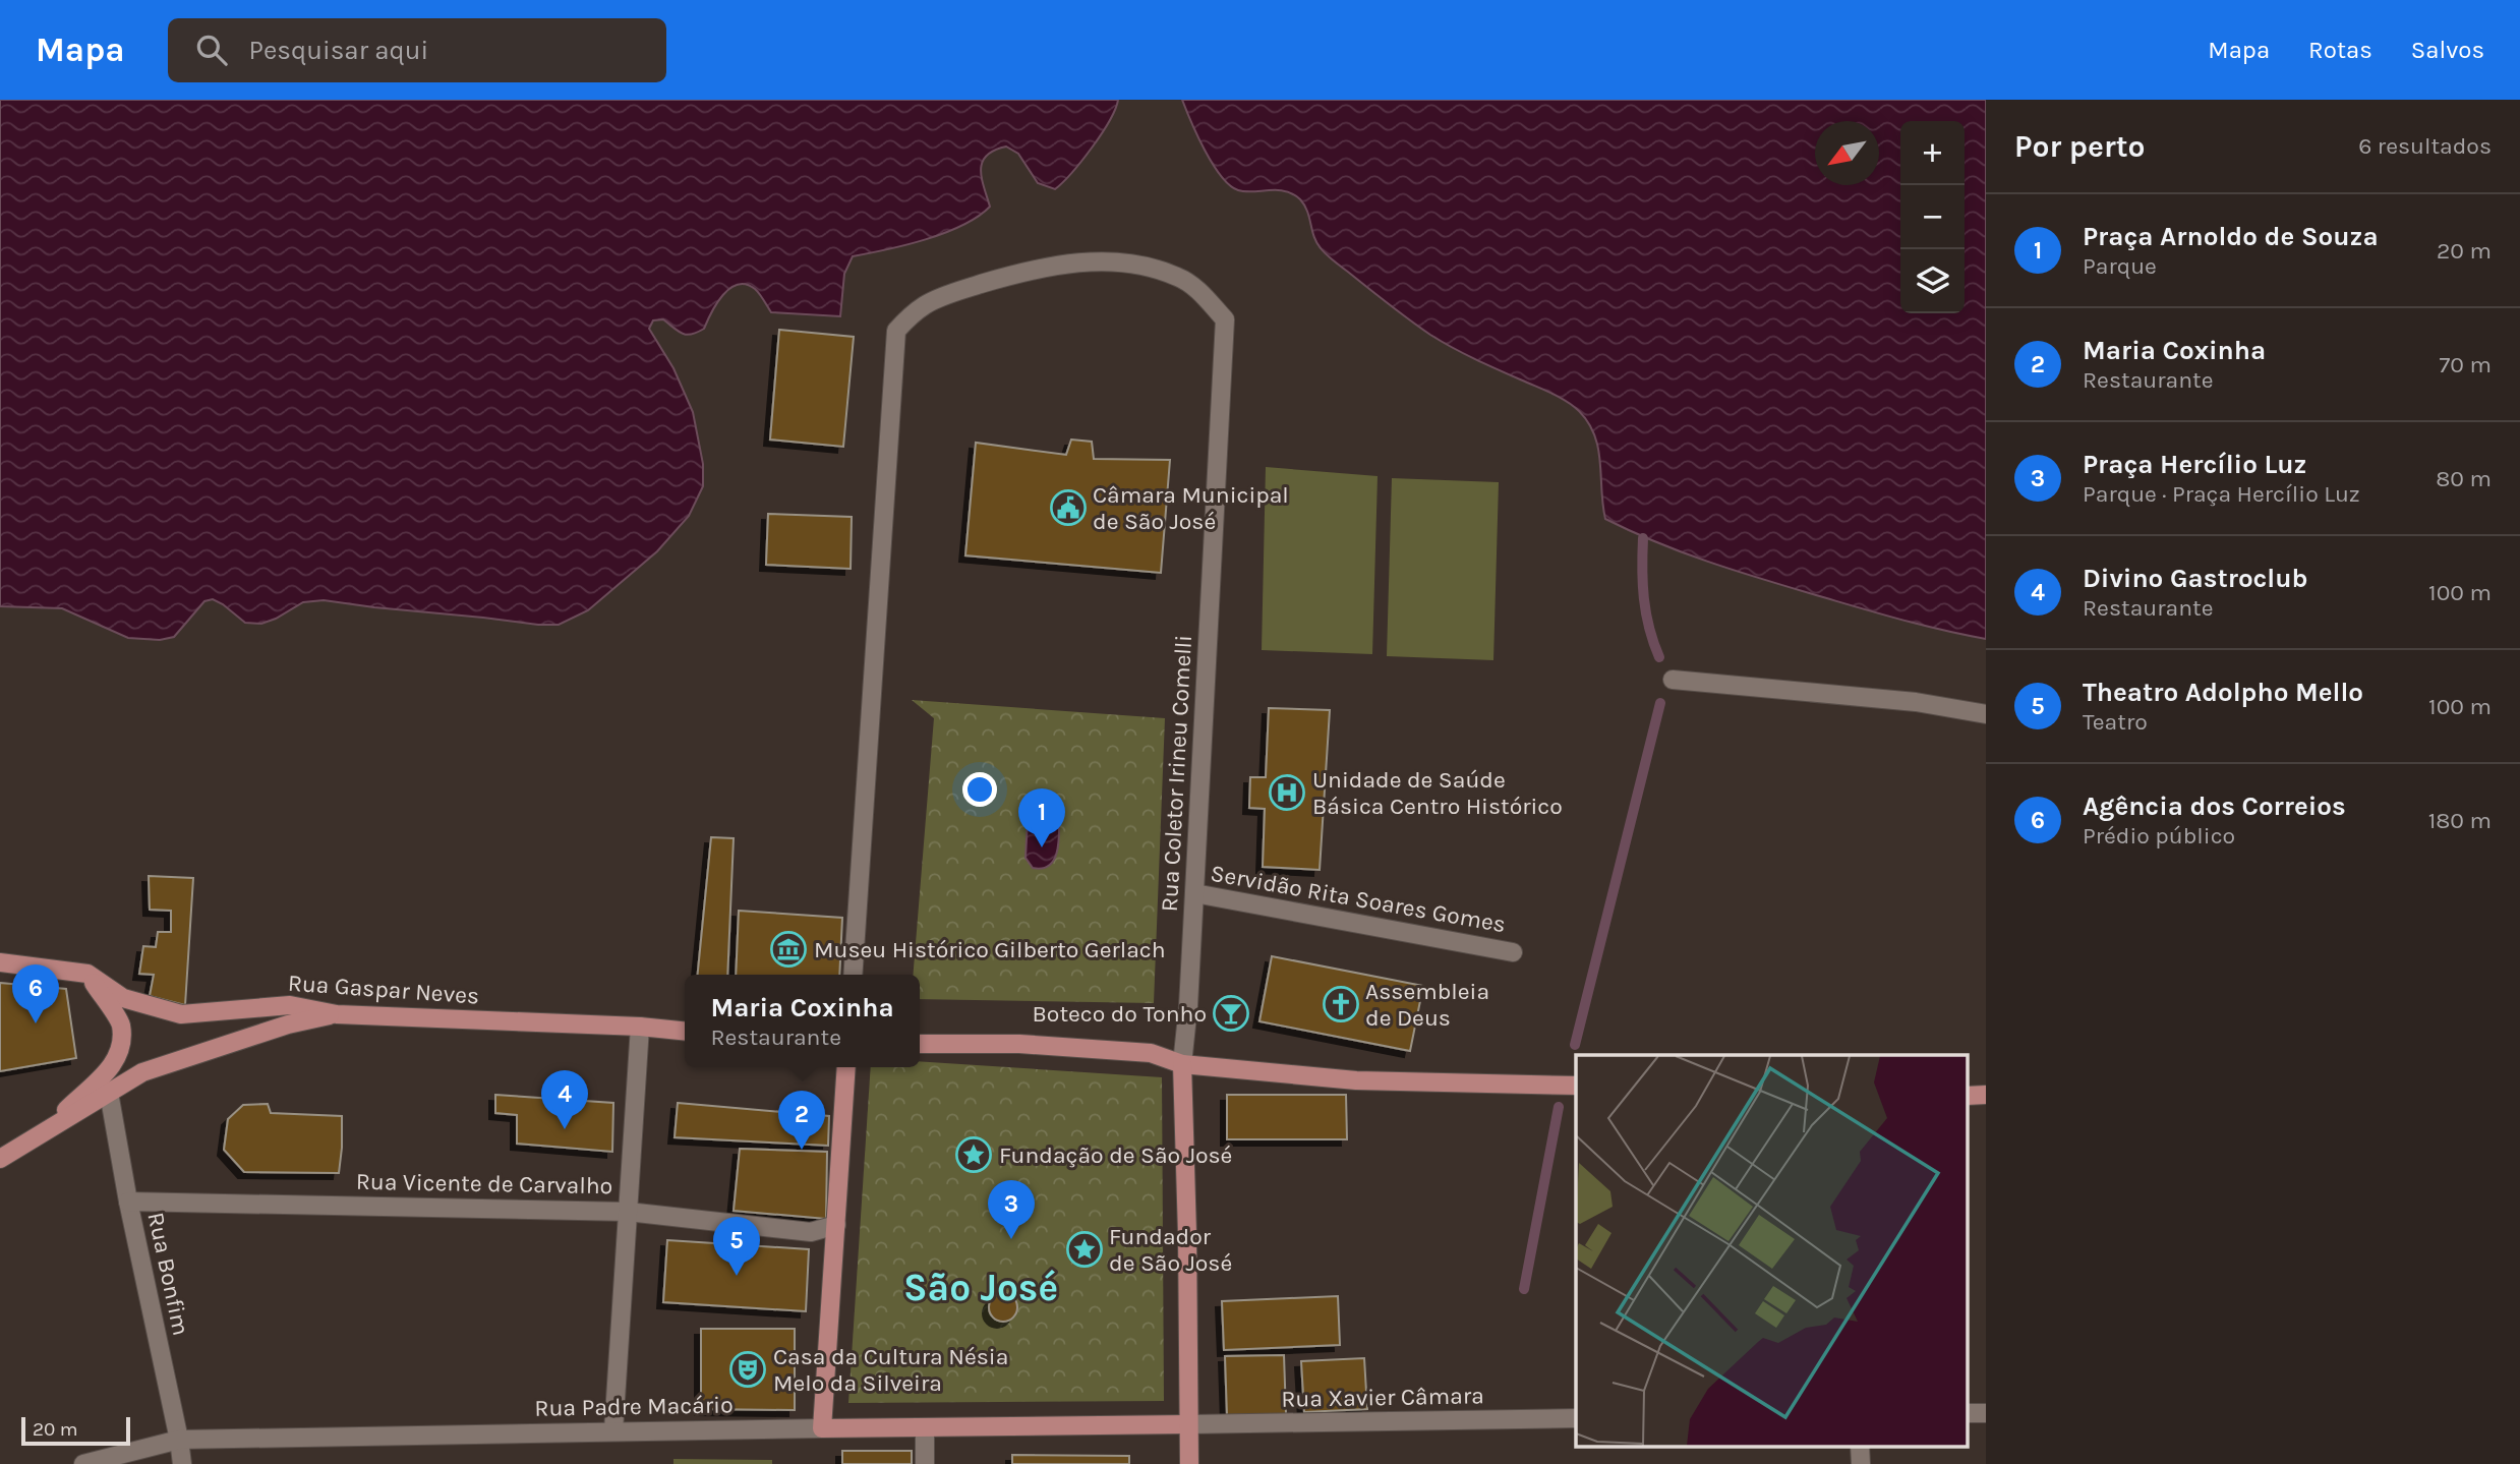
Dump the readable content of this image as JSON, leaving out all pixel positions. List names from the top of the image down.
{
  "streets": {
    "main road": ["Rua Coletor Irineu Comelli", "Rua Gaspar Neves", "Rua Padre Macário"],
    "street": [
      "Servidão Rita Soares Gomes",
      "Rua Vicente de Carvalho",
      "Rua Bonfim",
      "Rua Xavier Câmara"
    ]
  },
  "crossings": [
    ["Rua Coletor Irineu Comelli", "Servidão Rita Soares Gomes"],
    ["Rua Coletor Irineu Comelli", "Rua Xavier Câmara"],
    ["Rua Coletor Irineu Comelli", "Rua Padre Macário"],
    ["Rua Vicente de Carvalho", "Rua Bonfim"],
    ["Rua Bonfim", "Rua Padre Macário"],
    ["Rua Xavier Câmara", "Rua Padre Macário"]
  ],
  "districts": ["São José"],
  "places": {
    "public building": ["Câmara Municipal de São José"],
    "hospital": ["Unidade de Saúde Básica Centro Histórico"],
    "museum": ["Museu Histórico Gilberto Gerlach"],
    "church": ["Assembleia de Deus"],
    "bar": ["Boteco do Tonho"],
    "place": ["Fundação de São José", "Fundador de São José"],
    "theatre": ["Casa da Cultura Nésia Melo da Silveira"]
  },
  "scale_bar": "20 m",
  "north": "bottom left",
  "page": {
    "header": "Mapa",
    "search": "Pesquisar aqui",
    "nav": ["Mapa", "Rotas", "Salvos"],
    "heading": ["Por perto", "6 resultados"],
    "map_buttons": ["+", "−"],
    "list": [
      {
        "mark": "1",
        "name": "Praça Arnoldo de Souza",
        "note": "Parque",
        "value": "20 m"
      },
      {
        "mark": "2",
        "name": "Maria Coxinha",
        "note": "Restaurante",
        "value": "70 m"
      },
      {
        "mark": "3",
        "name": "Praça Hercílio Luz",
        "note": "Parque · Praça Hercílio Luz",
        "value": "80 m"
      },
      {
        "mark": "4",
        "name": "Divino Gastroclub",
        "note": "Restaurante",
        "value": "100 m"
      },
      {
        "mark": "5",
        "name": "Theatro Adolpho Mello",
        "note": "Teatro",
        "value": "100 m"
      },
      {
        "mark": "6",
        "name": "Agência dos Correios",
        "note": "Prédio público",
        "value": "180 m"
      }
    ],
    "pins": [
      "1",
      "6",
      "4",
      "2",
      "3",
      "5"
    ],
    "popup": ["Maria Coxinha", "Restaurante"],
    "scale": "20 m"
  }
}
